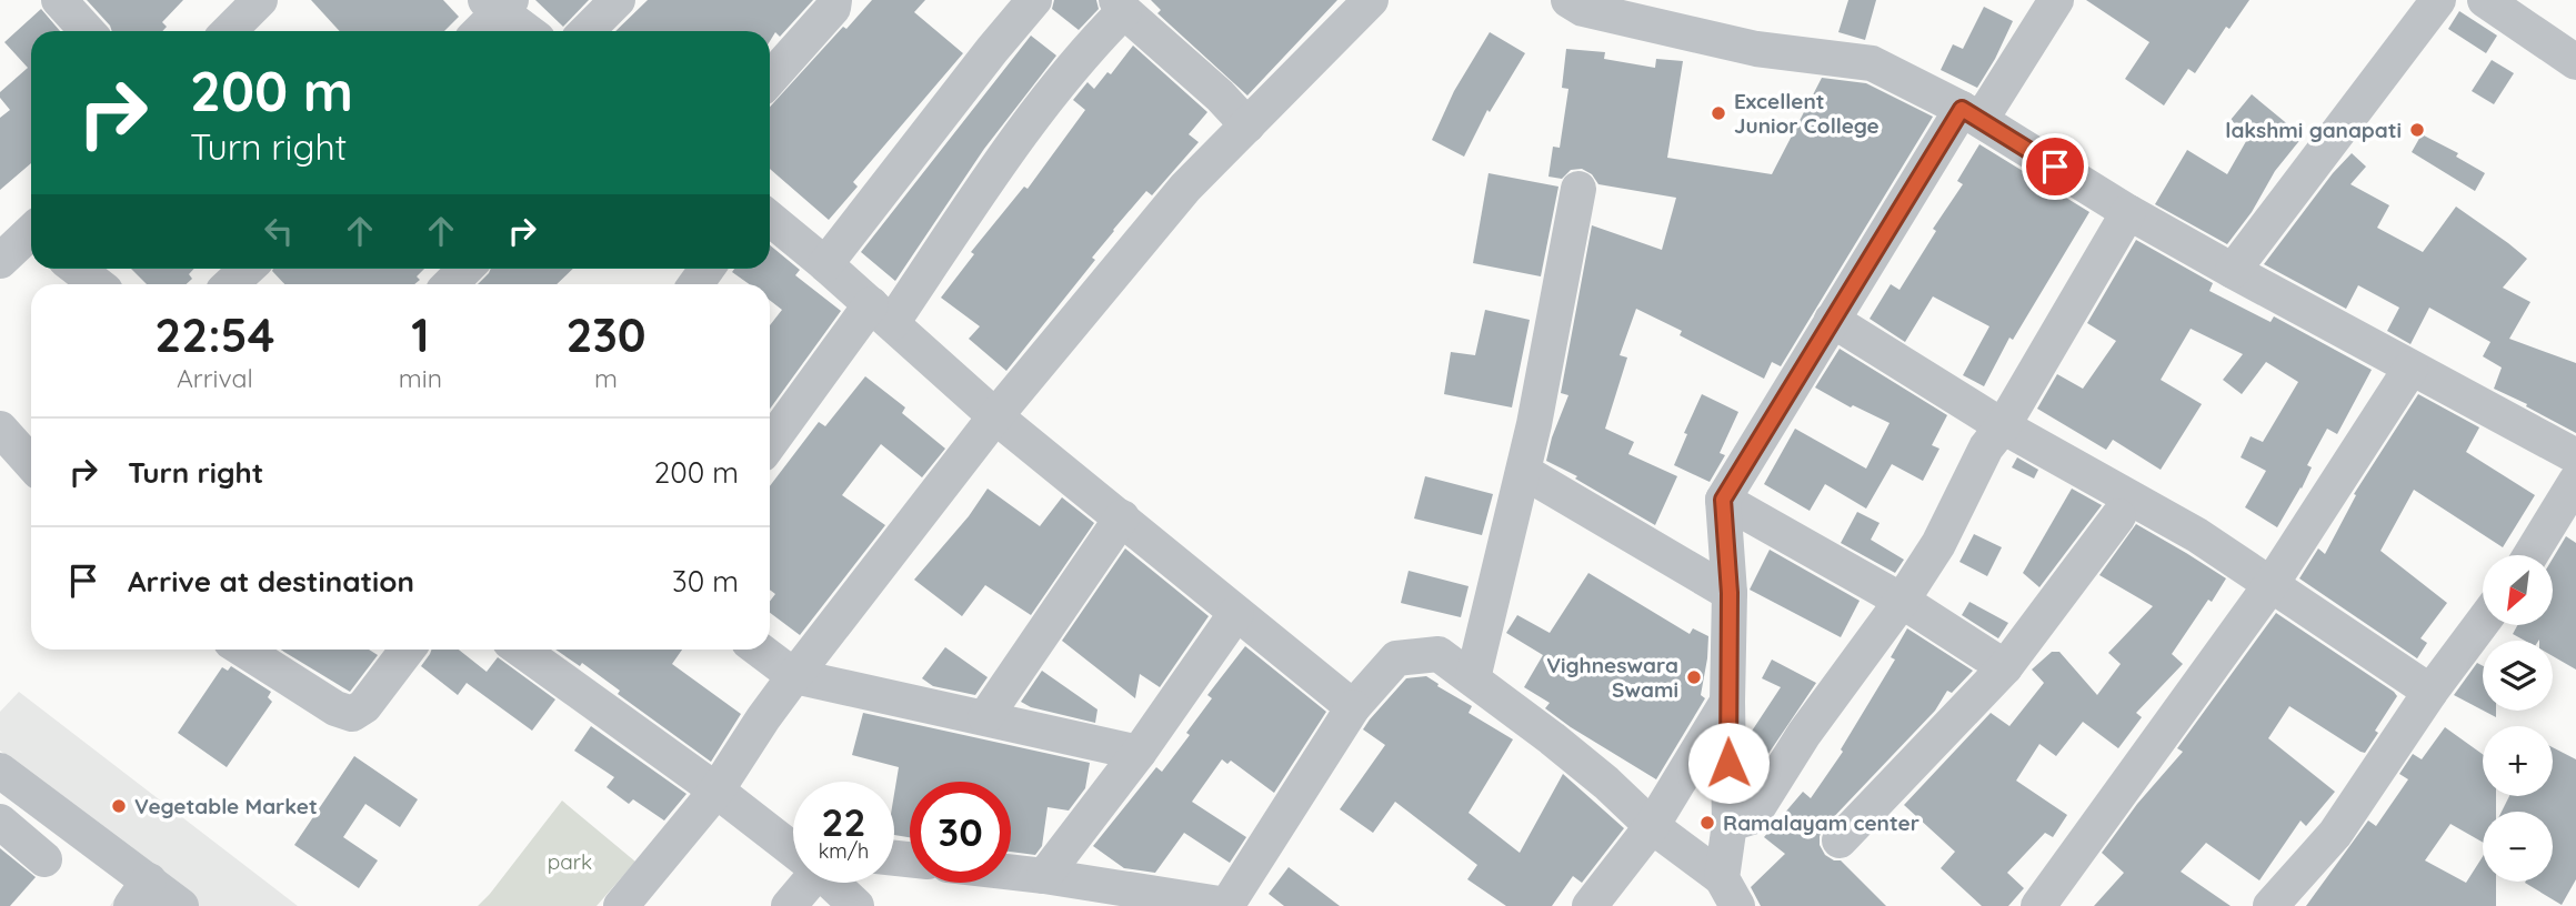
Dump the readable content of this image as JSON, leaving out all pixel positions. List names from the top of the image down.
{
  "parks": ["park"],
  "places": [
    "Excellent Junior College",
    "lakshmi ganapati",
    "Vighneswara Swami",
    "Vegetable Market",
    "Ramalayam center"
  ],
  "north": "bottom left",
  "page": {
    "turn": ["200 m", "Turn right"],
    "eta": [
      "22:54",
      "Arrival",
      "1",
      "min",
      "230",
      "m"
    ],
    "list": [
      {
        "name": "Turn right",
        "value": "200 m"
      },
      {
        "name": "Arrive at destination",
        "value": "30 m"
      }
    ],
    "map_buttons": ["+", "−"],
    "speed": "22 km/h",
    "limit": "30"
  }
}
